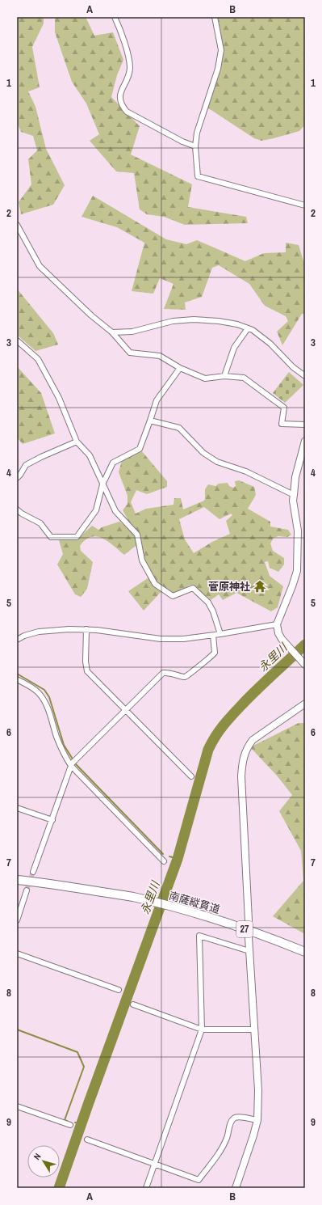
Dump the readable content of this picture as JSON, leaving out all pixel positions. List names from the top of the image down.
{
  "streets": {
    "main road": ["南薩縦貫道", "27"]
  },
  "water": ["永里川"],
  "places": {
    "temple": ["菅原神社"]
  },
  "north": "top left",
  "grid": {
    "columns": ["A", "B"],
    "rows": [
      "1",
      "2",
      "3",
      "4",
      "5",
      "6",
      "7",
      "8",
      "9"
    ]
  }
}
